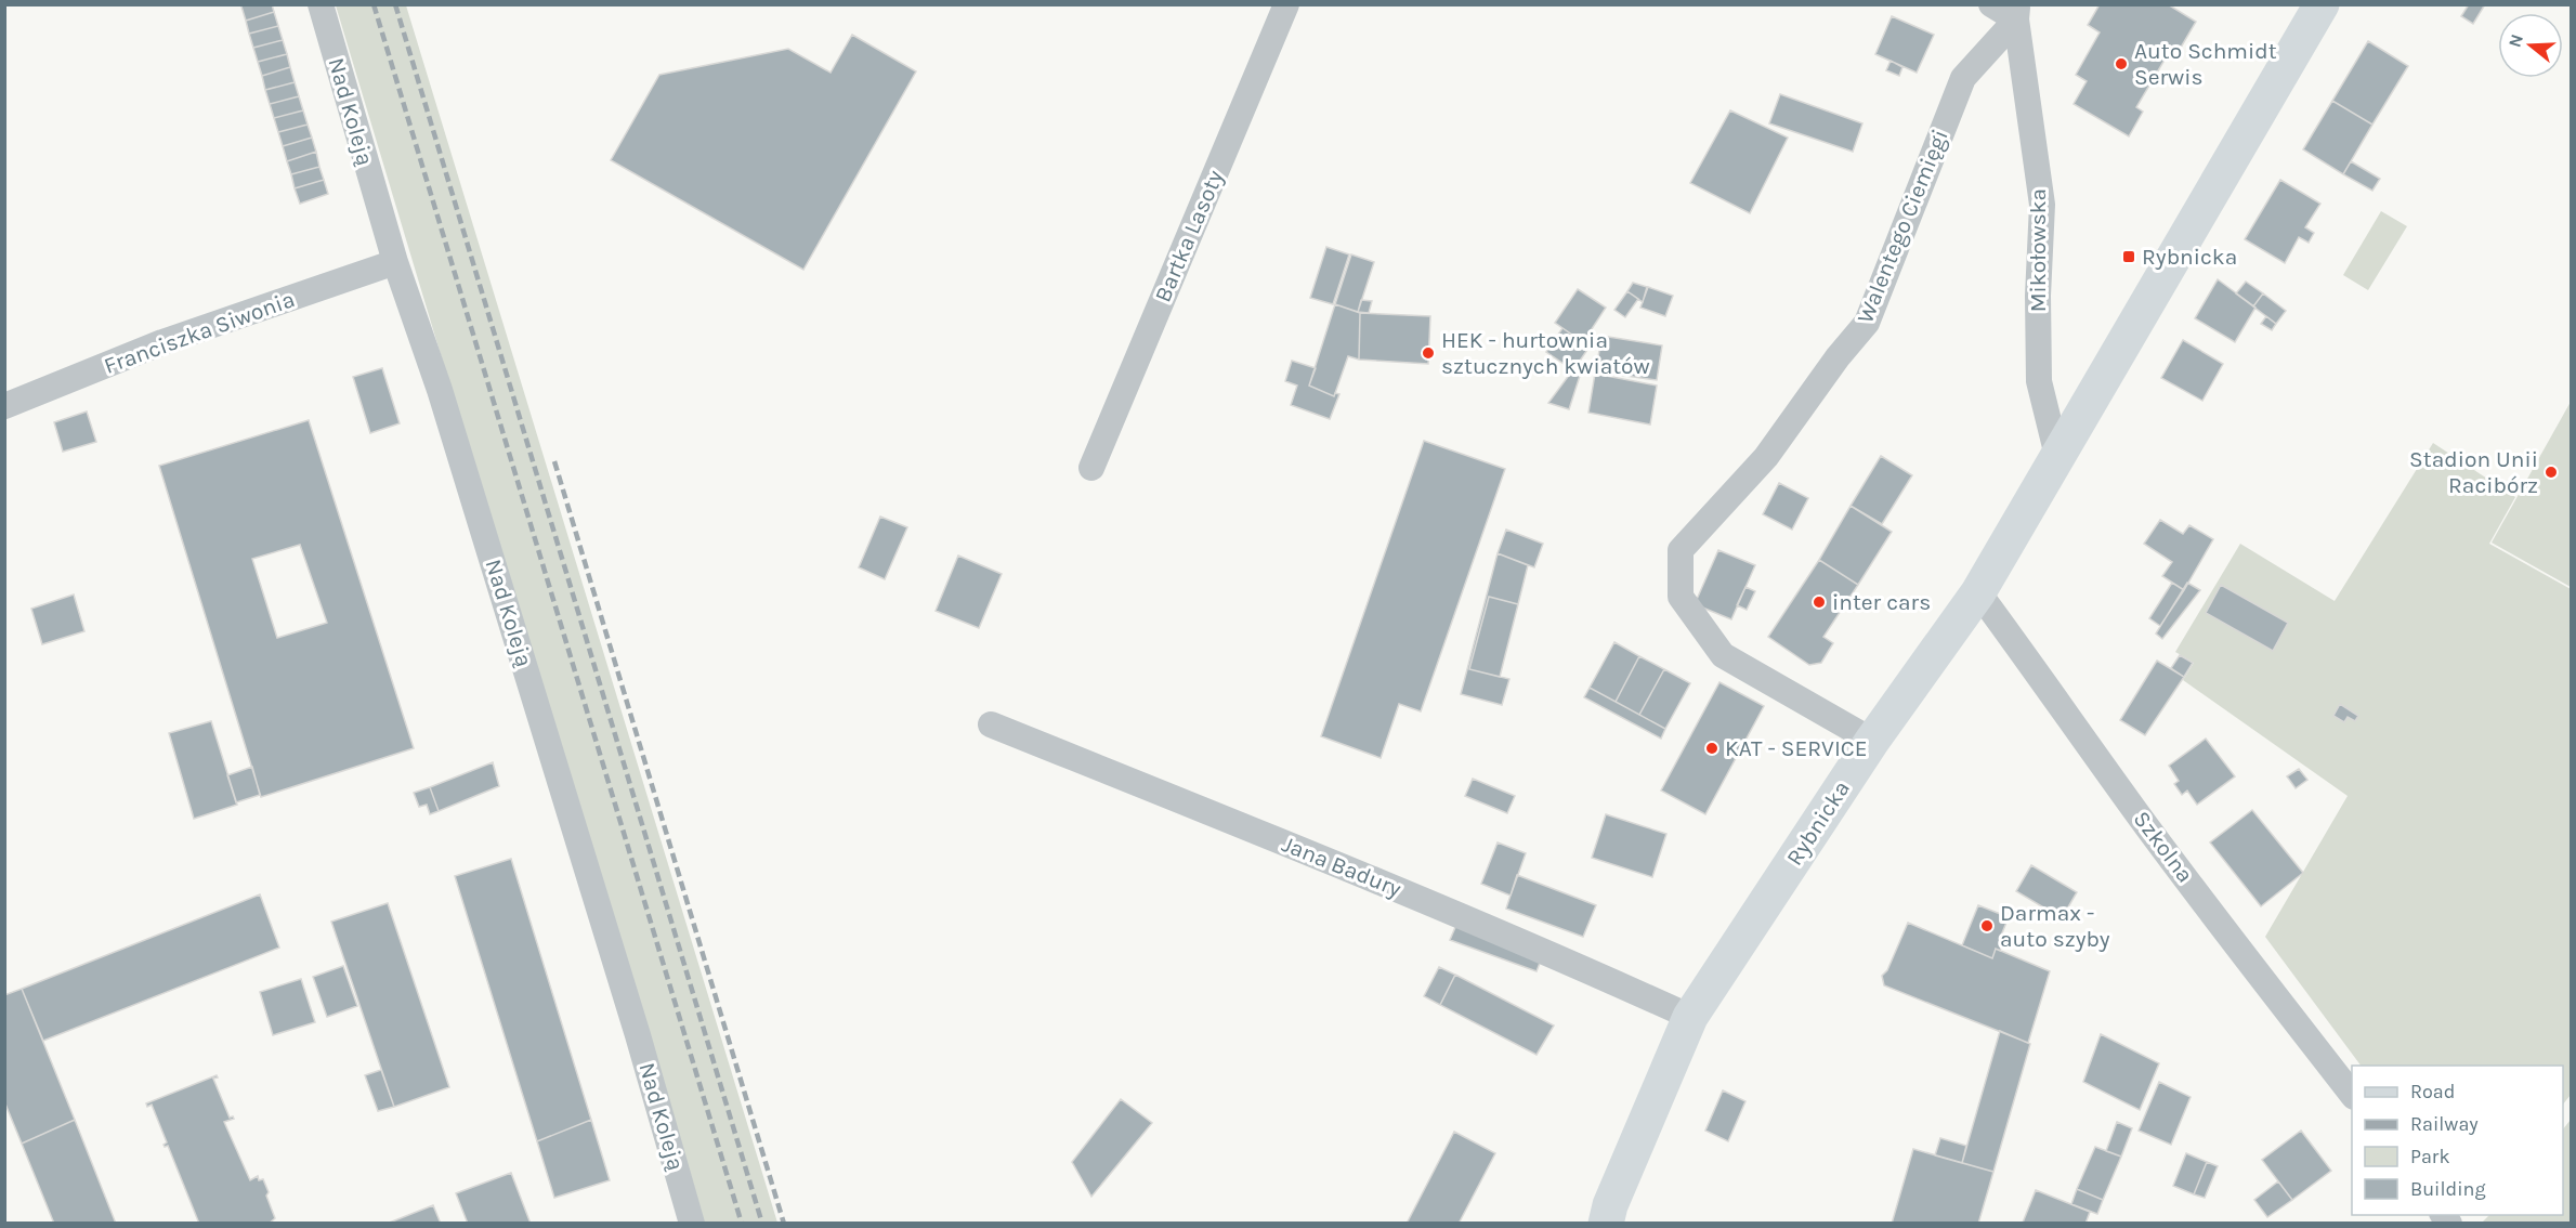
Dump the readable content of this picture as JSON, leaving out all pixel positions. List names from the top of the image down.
{
  "streets": {
    "street": [
      "Nad Koleją",
      "Walentego Ciemięgi",
      "Bartka Lasoty",
      "Mikołowska",
      "Franciszka Siwonia",
      "Rybnicka",
      "Szkolna",
      "Jana Badury"
    ]
  },
  "crossings": [
    ["Nad Koleją", "Franciszka Siwonia"],
    ["Walentego Ciemięgi", "Mikołowska"],
    ["Walentego Ciemięgi", "Rybnicka"],
    ["Mikołowska", "Rybnicka"],
    ["Rybnicka", "Szkolna"],
    ["Rybnicka", "Jana Badury"]
  ],
  "places": {
    "other": [
      "Auto Schmidt Serwis",
      "HEK - hurtownia sztucznych kwiatów",
      "Stadion Unii Racibórz",
      "inter cars",
      "KAT - SERVICE",
      "Darmax - auto szyby"
    ],
    "transit": ["Rybnicka"]
  },
  "legend": [
    "Road",
    "Railway",
    "Park",
    "Building"
  ],
  "north": "left"
}
